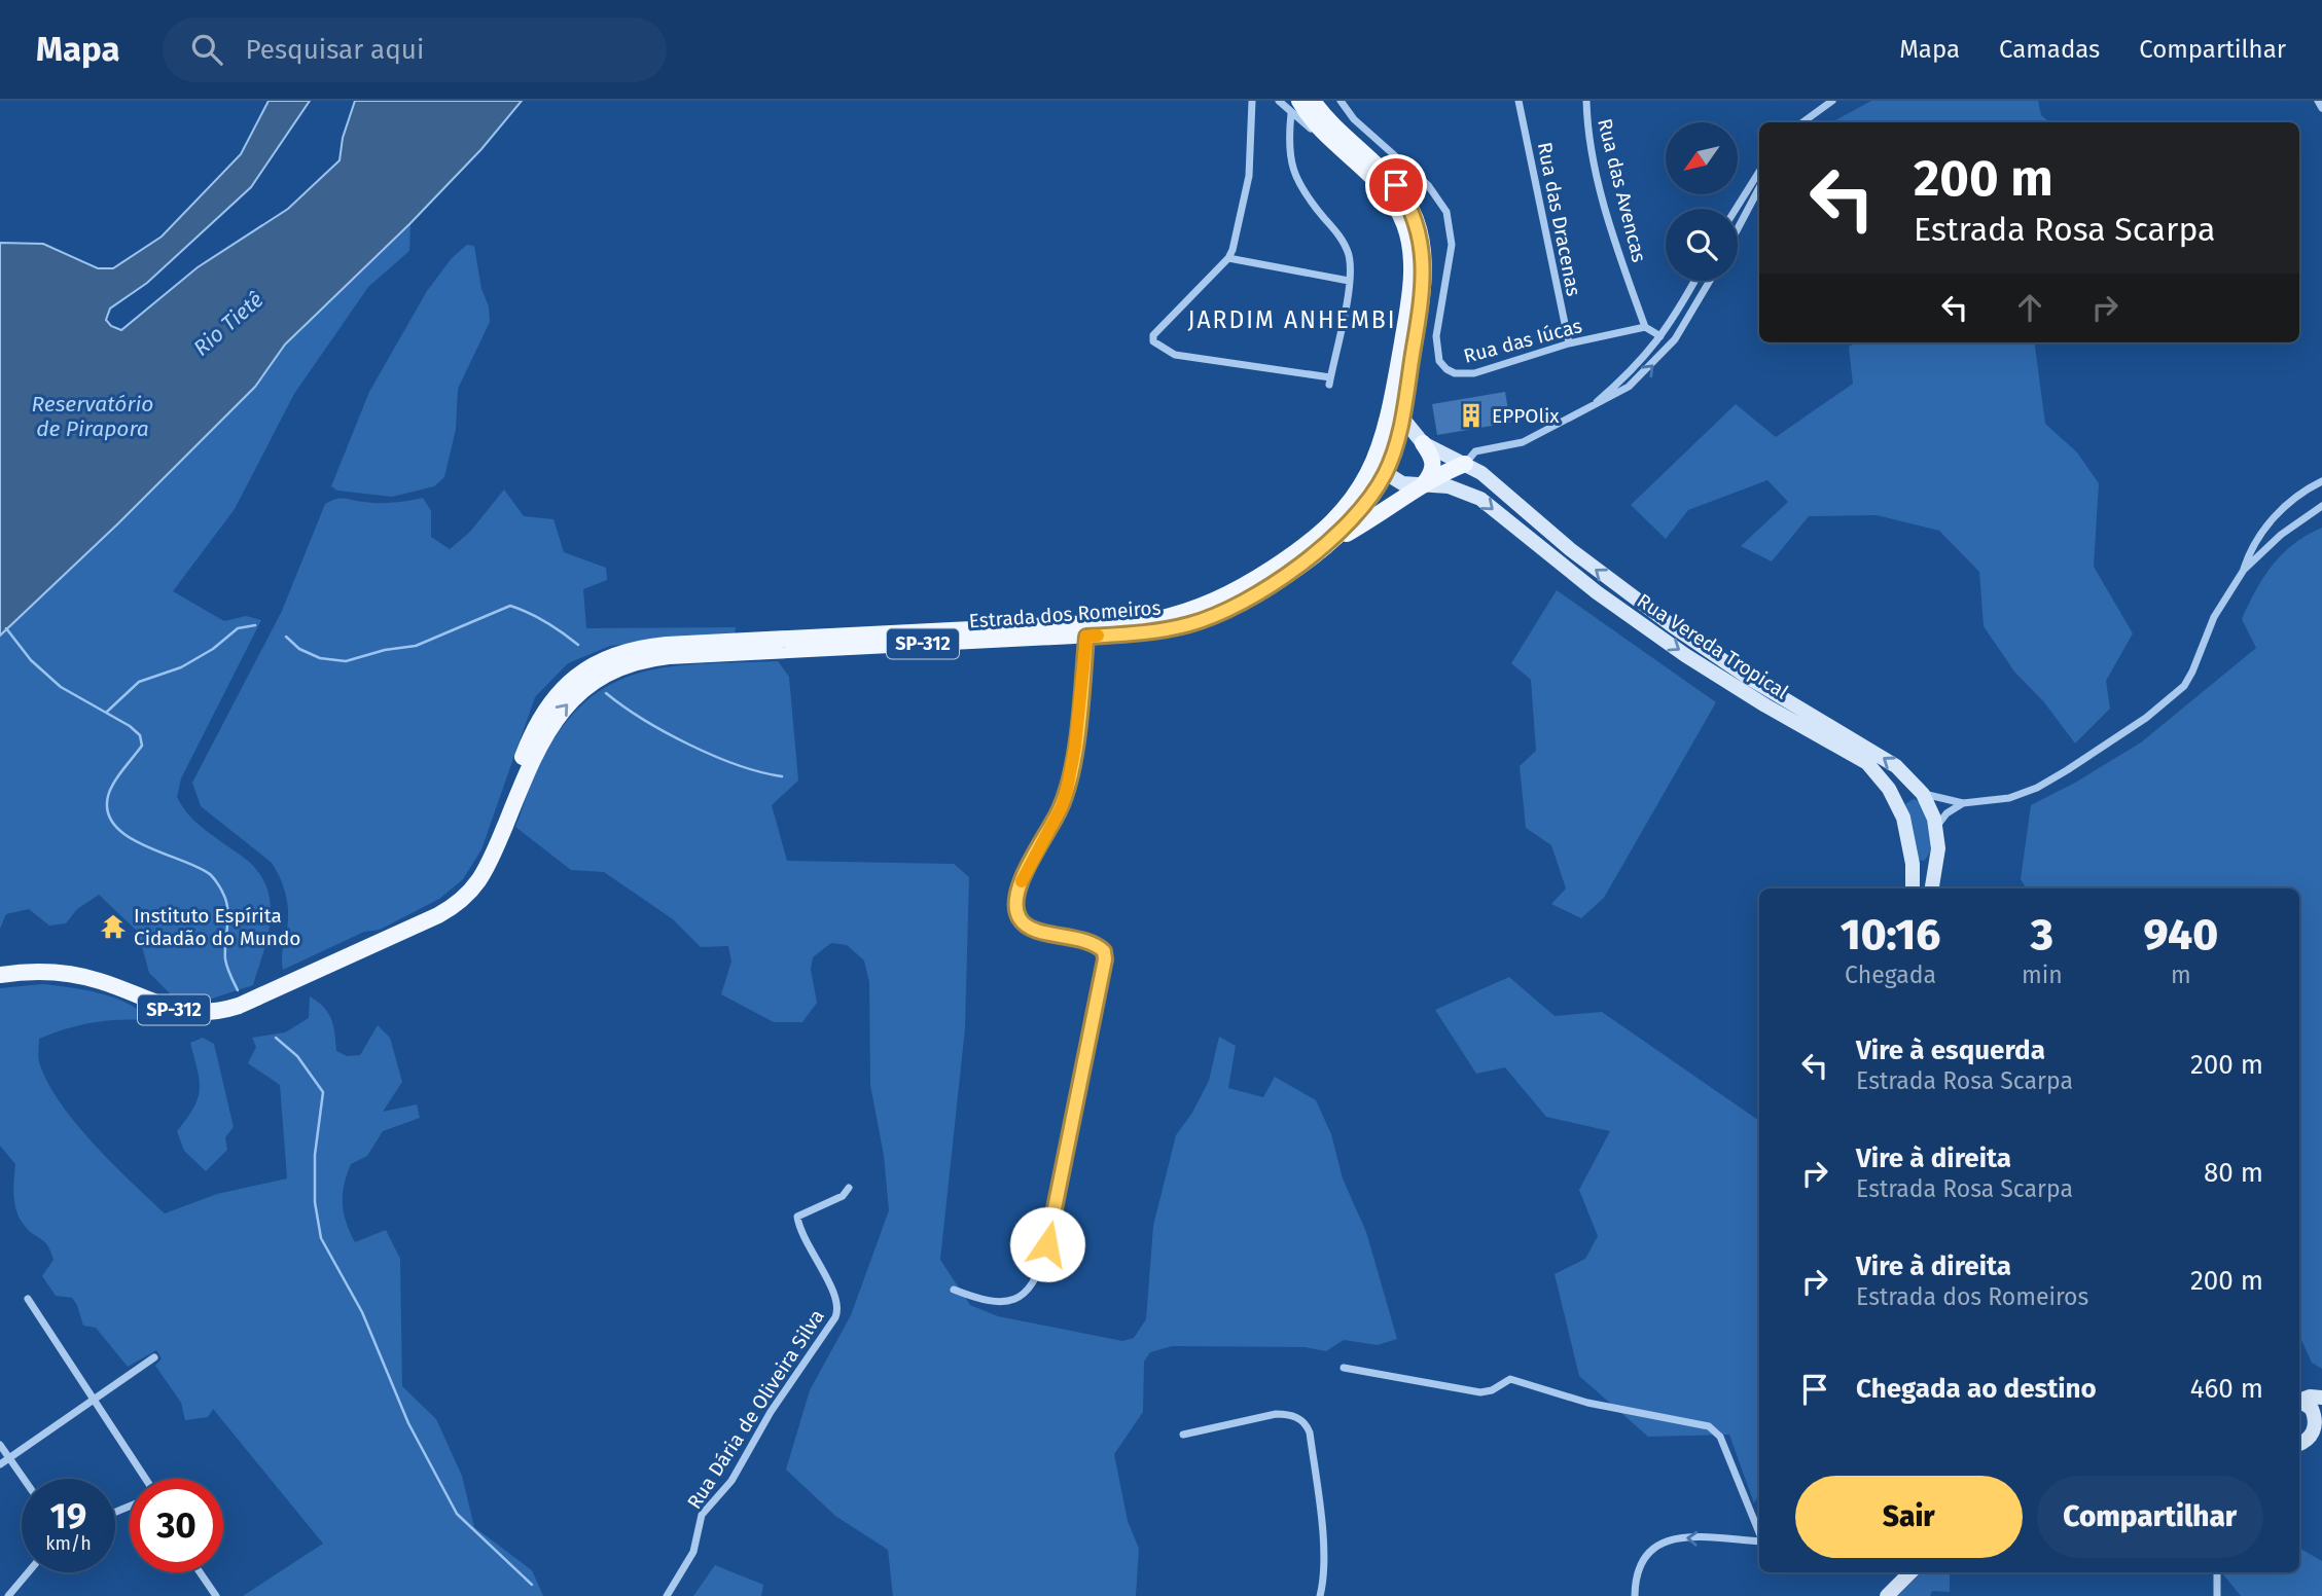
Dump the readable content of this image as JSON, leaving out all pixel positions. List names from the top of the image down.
{
  "streets": {
    "main road": ["Estrada dos Romeiros", "SP-312"],
    "street": [
      "Rua das Avencas",
      "Rua das Dracenas",
      "Rua das Iúcas",
      "Rua Vereda Tropical",
      "Rua Dária de Oliveira Silva"
    ]
  },
  "crossings": [
    ["Rua das Avencas", "Rua das Iúcas"],
    ["Rua das Dracenas", "Rua das Iúcas"],
    ["Estrada dos Romeiros", "Rua Vereda Tropical"]
  ],
  "districts": ["JARDIM ANHEMBI"],
  "water": ["Rio Tietê", "Reservatório de Pirapora"],
  "places": {
    "building": ["EPPOlix"],
    "temple": ["Instituto Espírita Cidadão do Mundo"]
  },
  "north": "bottom left",
  "page": {
    "header": "Mapa",
    "search": "Pesquisar aqui",
    "nav": ["Mapa", "Camadas", "Compartilhar"],
    "turn": ["200 m", "Estrada Rosa Scarpa"],
    "eta": [
      "10:16",
      "Chegada",
      "3",
      "min",
      "940",
      "m"
    ],
    "list": [
      {
        "name": "Vire à esquerda",
        "note": "Estrada Rosa Scarpa",
        "value": "200 m"
      },
      {
        "name": "Vire à direita",
        "note": "Estrada Rosa Scarpa",
        "value": "80 m"
      },
      {
        "name": "Vire à direita",
        "note": "Estrada dos Romeiros",
        "value": "200 m"
      },
      {
        "name": "Chegada ao destino",
        "value": "460 m"
      }
    ],
    "buttons": ["Sair", "Compartilhar"],
    "speed": "19 km/h",
    "limit": "30"
  }
}
